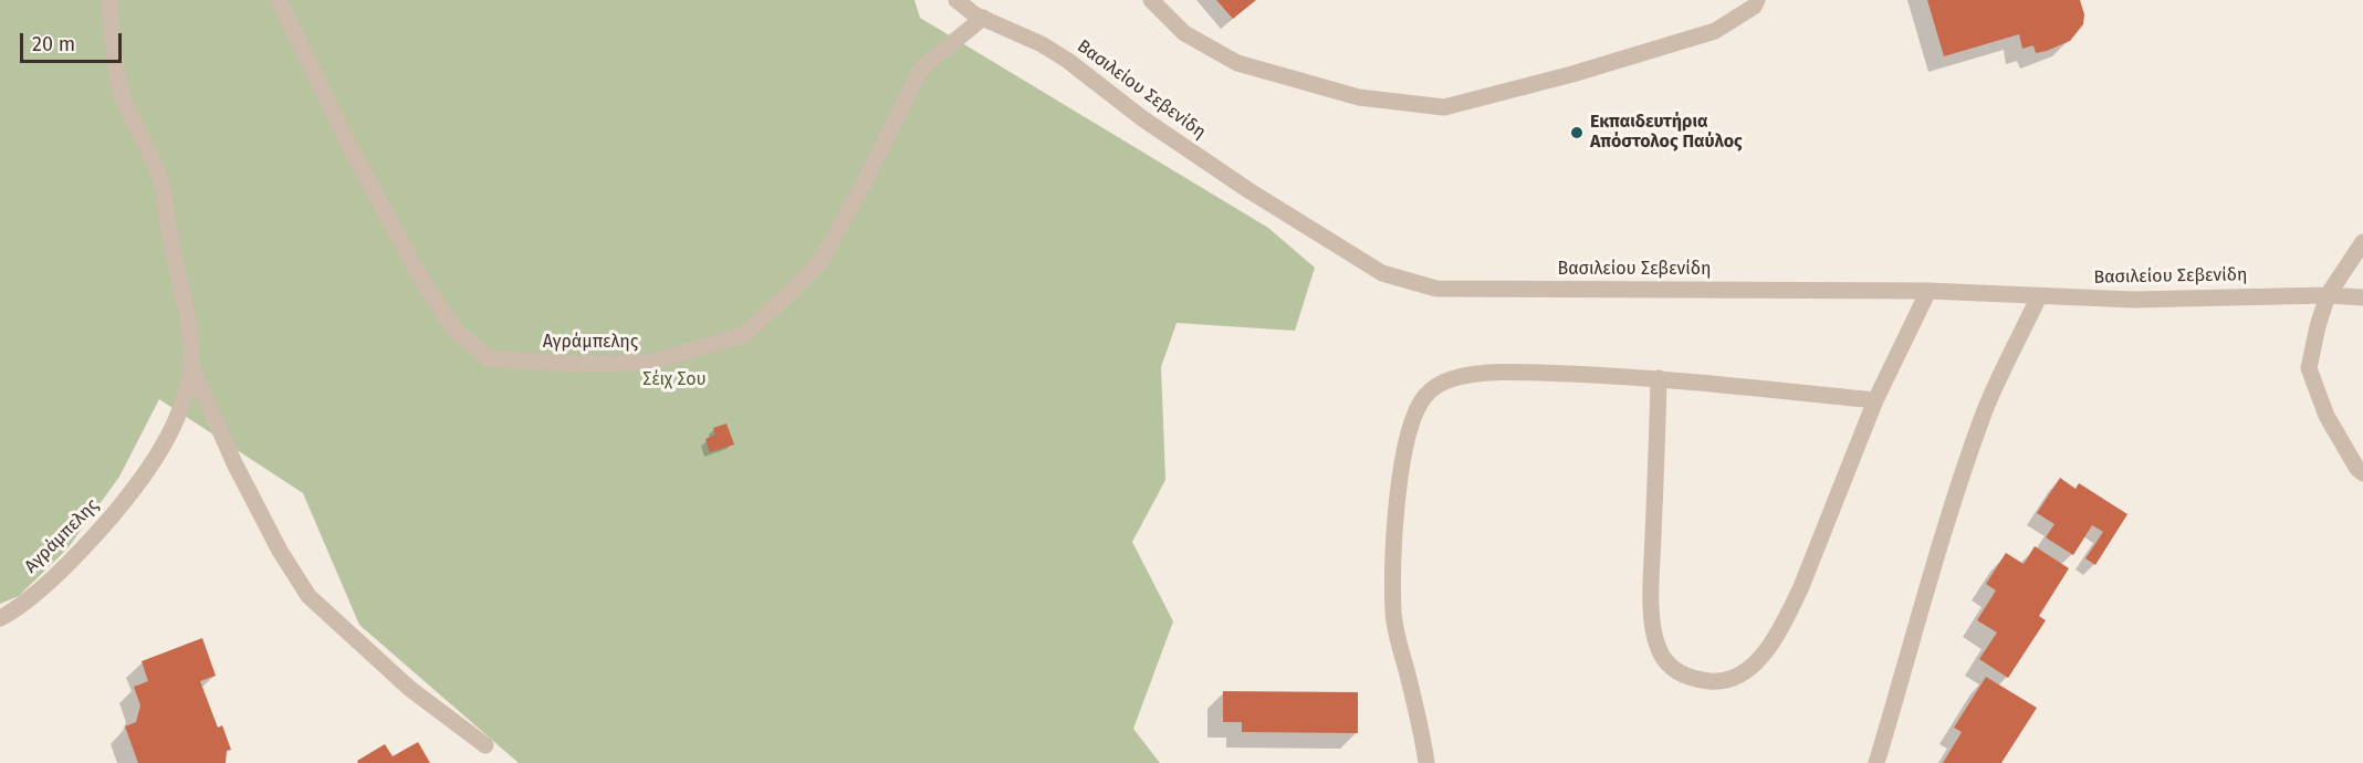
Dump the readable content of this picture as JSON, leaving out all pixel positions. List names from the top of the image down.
{
  "streets": {
    "street": ["Βασιλείου Σεβενίδη", "Αγράμπελης"]
  },
  "crossings": [
    ["Βασιλείου Σεβενίδη", "Αγράμπελης"]
  ],
  "parks": ["Σέιχ Σου"],
  "places": ["Εκπαιδευτήρια Απόστολος Παύλος"],
  "scale_bar": "20 m"
}
